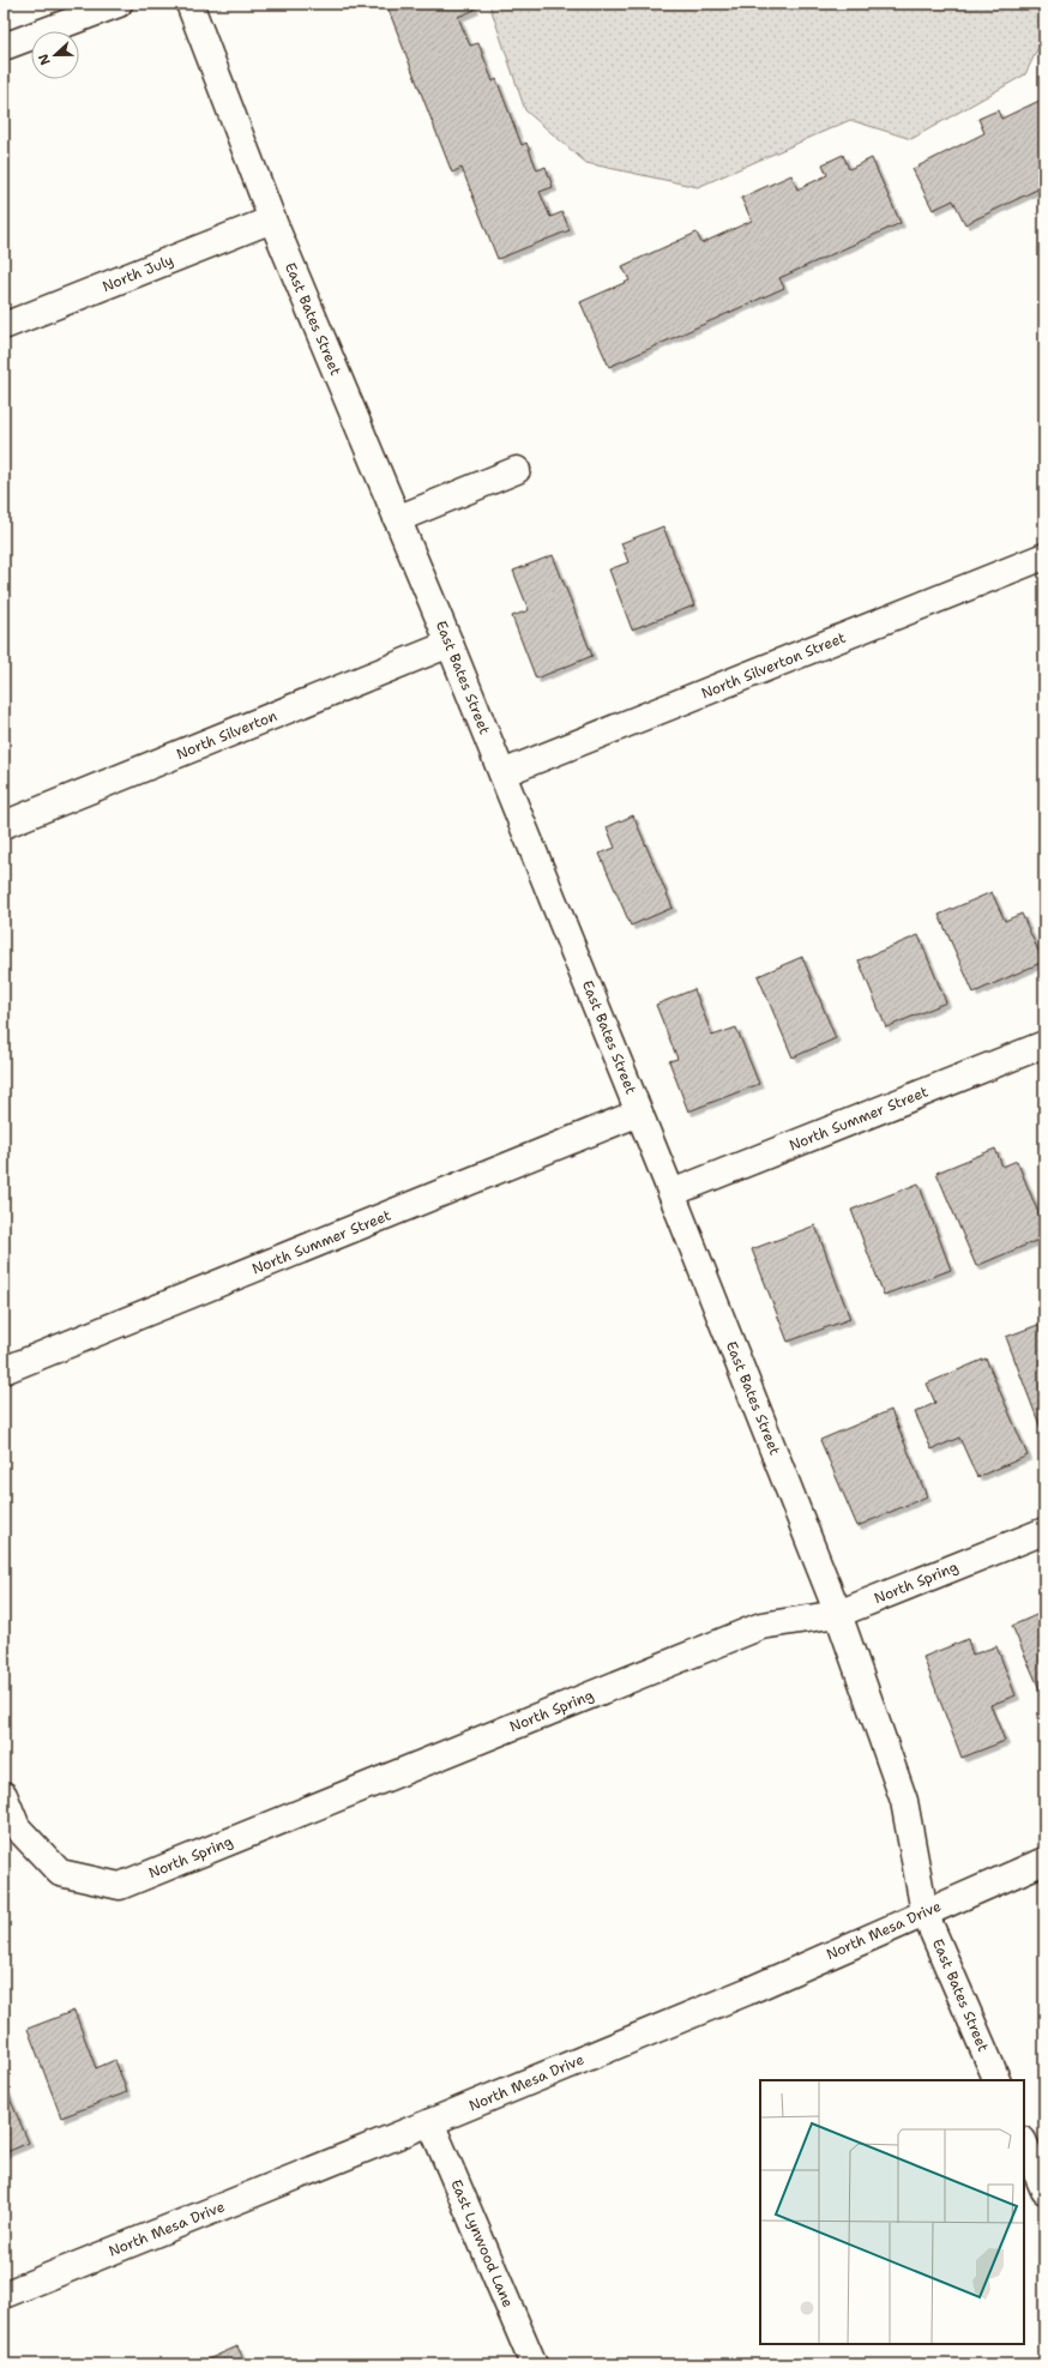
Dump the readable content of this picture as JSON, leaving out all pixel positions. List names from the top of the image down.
{
  "streets": {
    "street": [
      "North July",
      "East Bates Street",
      "North Silverton Street",
      "North Silverton",
      "North Summer Street",
      "North Spring",
      "North Mesa Drive",
      "East Lynwood Lane"
    ]
  },
  "crossings": [
    ["North July", "East Bates Street"],
    ["East Bates Street", "North Silverton Street"],
    ["East Bates Street", "North Silverton"],
    ["East Bates Street", "North Summer Street"],
    ["East Bates Street", "North Spring"],
    ["East Bates Street", "North Mesa Drive"],
    ["North Mesa Drive", "East Lynwood Lane"]
  ],
  "north": "left"
}
